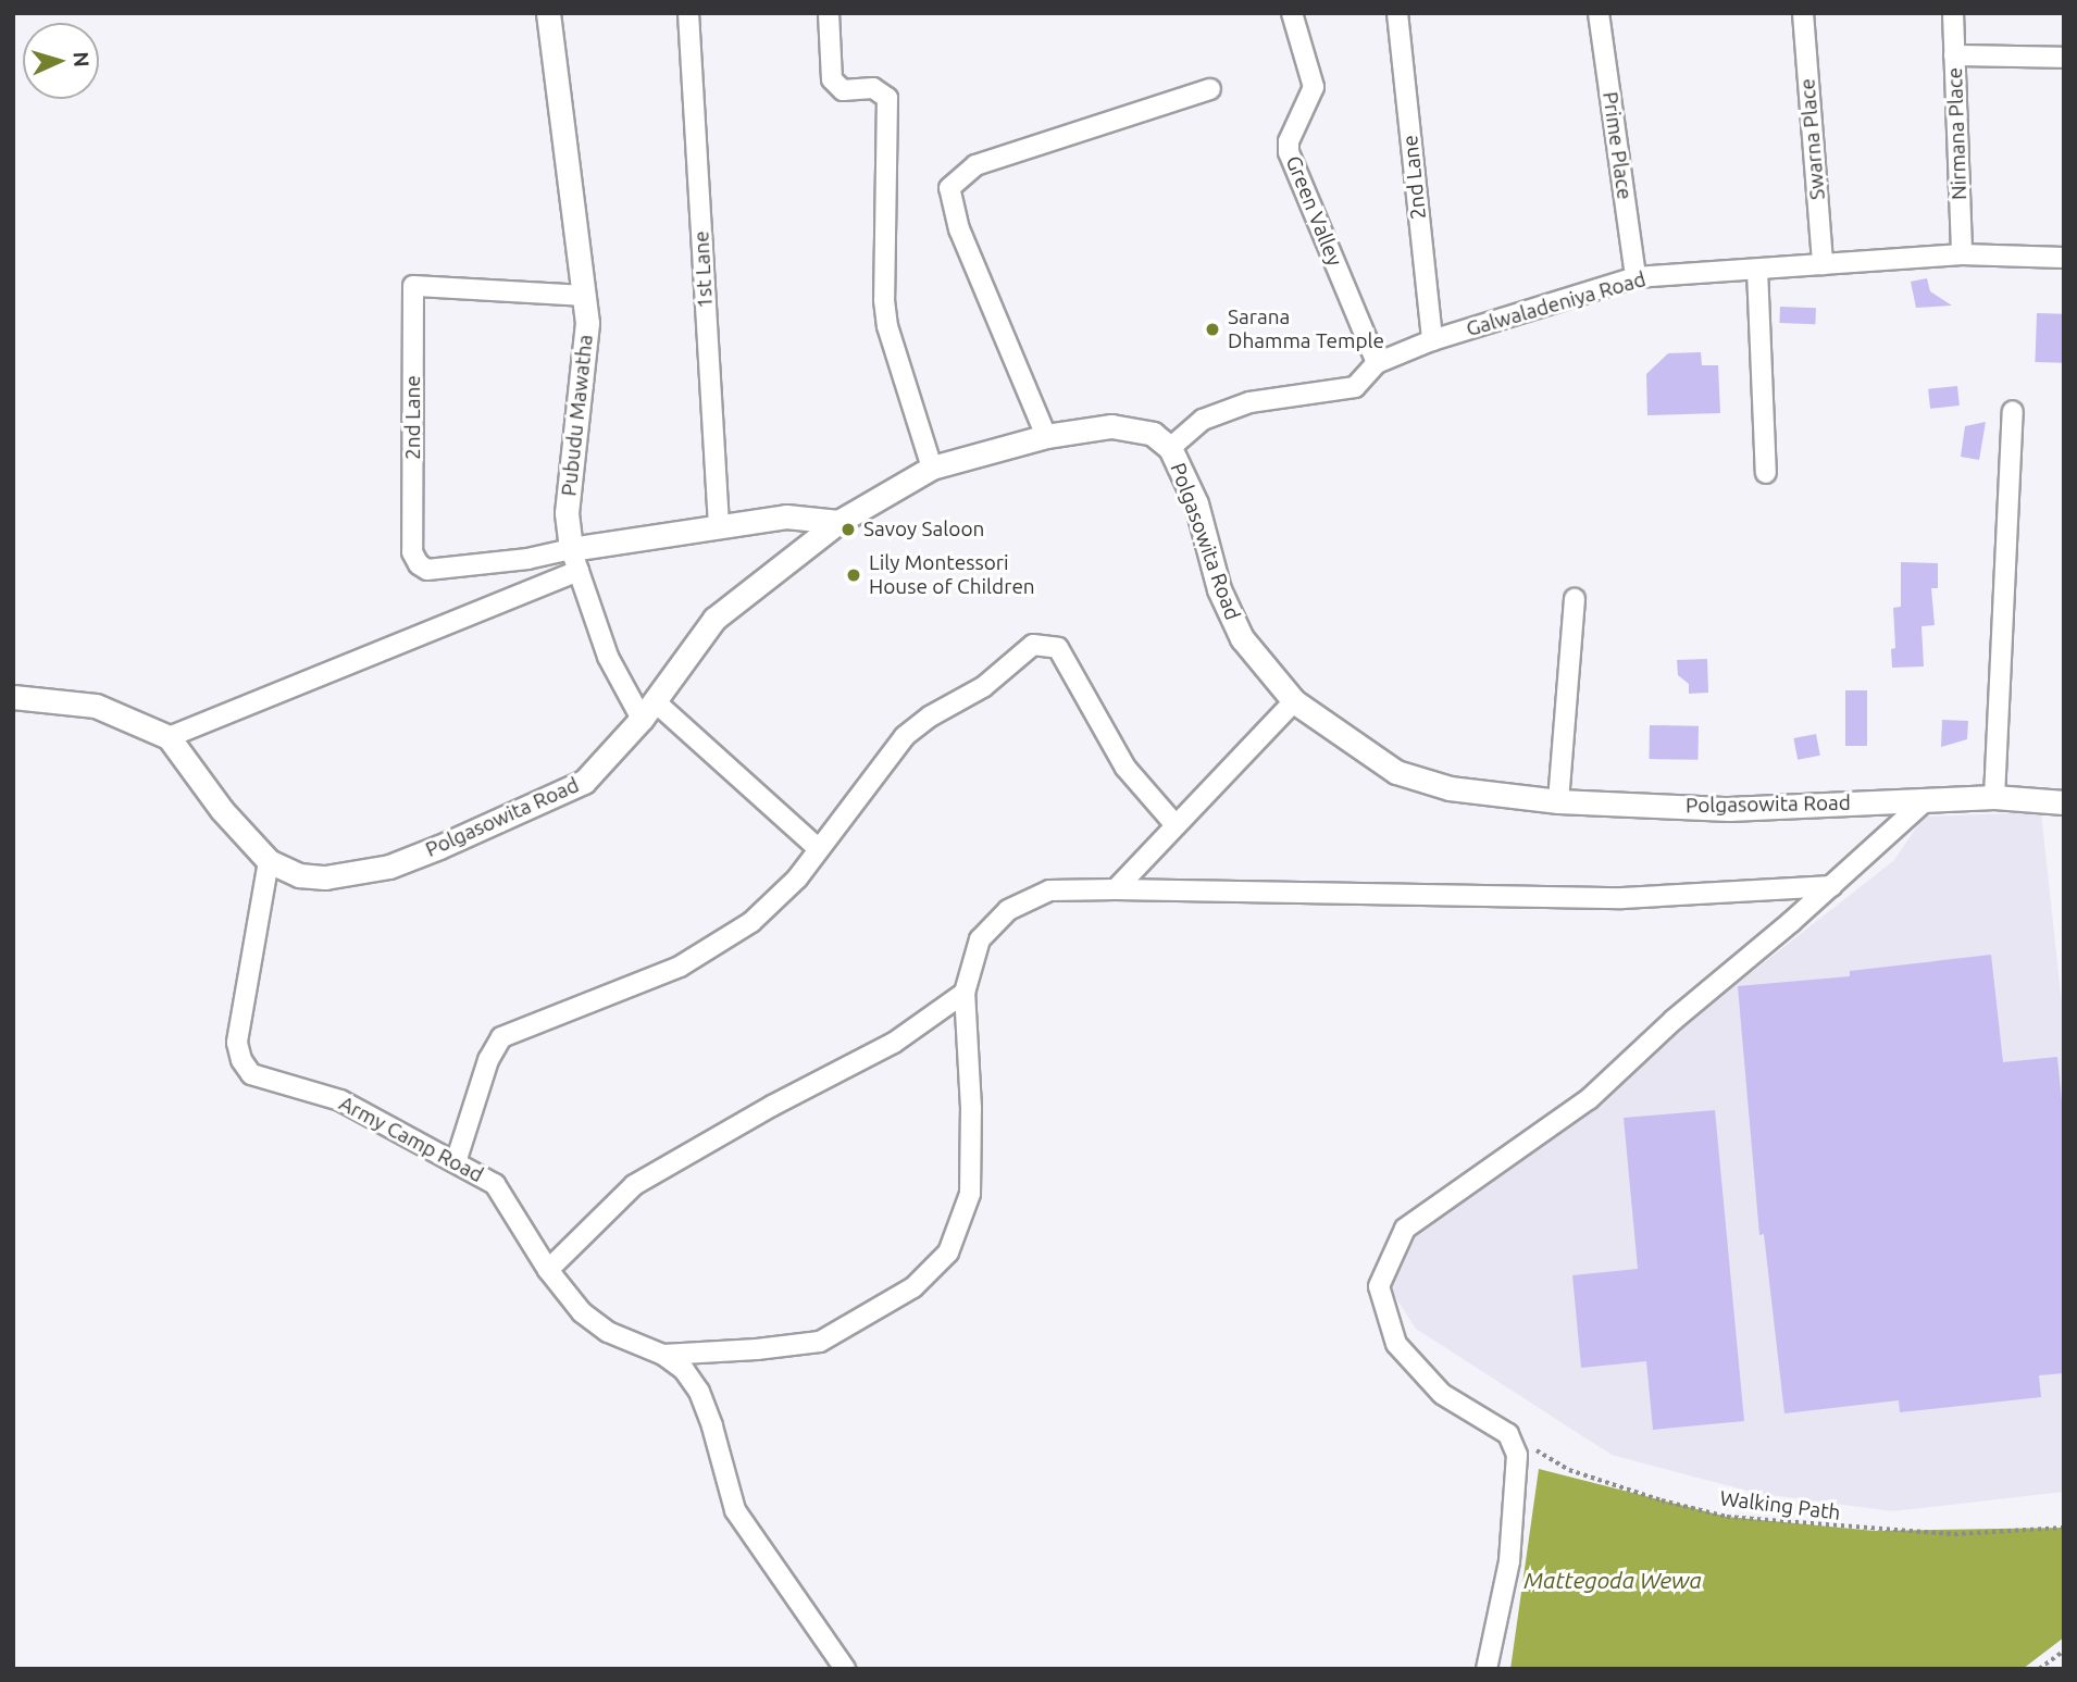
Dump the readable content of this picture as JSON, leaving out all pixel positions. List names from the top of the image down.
{
  "streets": {
    "street": [
      "Nirmana Place",
      "Swarna Place",
      "Prime Place",
      "2nd Lane",
      "Green Valley",
      "1st Lane",
      "Galwaladeniya Road",
      "Pubudu Mawatha",
      "Polgasowita Road",
      "Army Camp Road"
    ],
    "path": ["Walking Path"]
  },
  "crossings": [
    ["Nirmana Place", "Galwaladeniya Road"],
    ["Swarna Place", "Galwaladeniya Road"],
    ["Prime Place", "Galwaladeniya Road"],
    ["2nd Lane", "Galwaladeniya Road"],
    ["2nd Lane", "Pubudu Mawatha"],
    ["Green Valley", "Galwaladeniya Road"],
    ["Galwaladeniya Road", "Polgasowita Road"],
    ["Polgasowita Road", "Army Camp Road"]
  ],
  "water": ["Mattegoda Wewa"],
  "places": ["Sarana Dhamma Temple", "Savoy Saloon", "Lily Montessori House of Children"],
  "north": "right"
}
